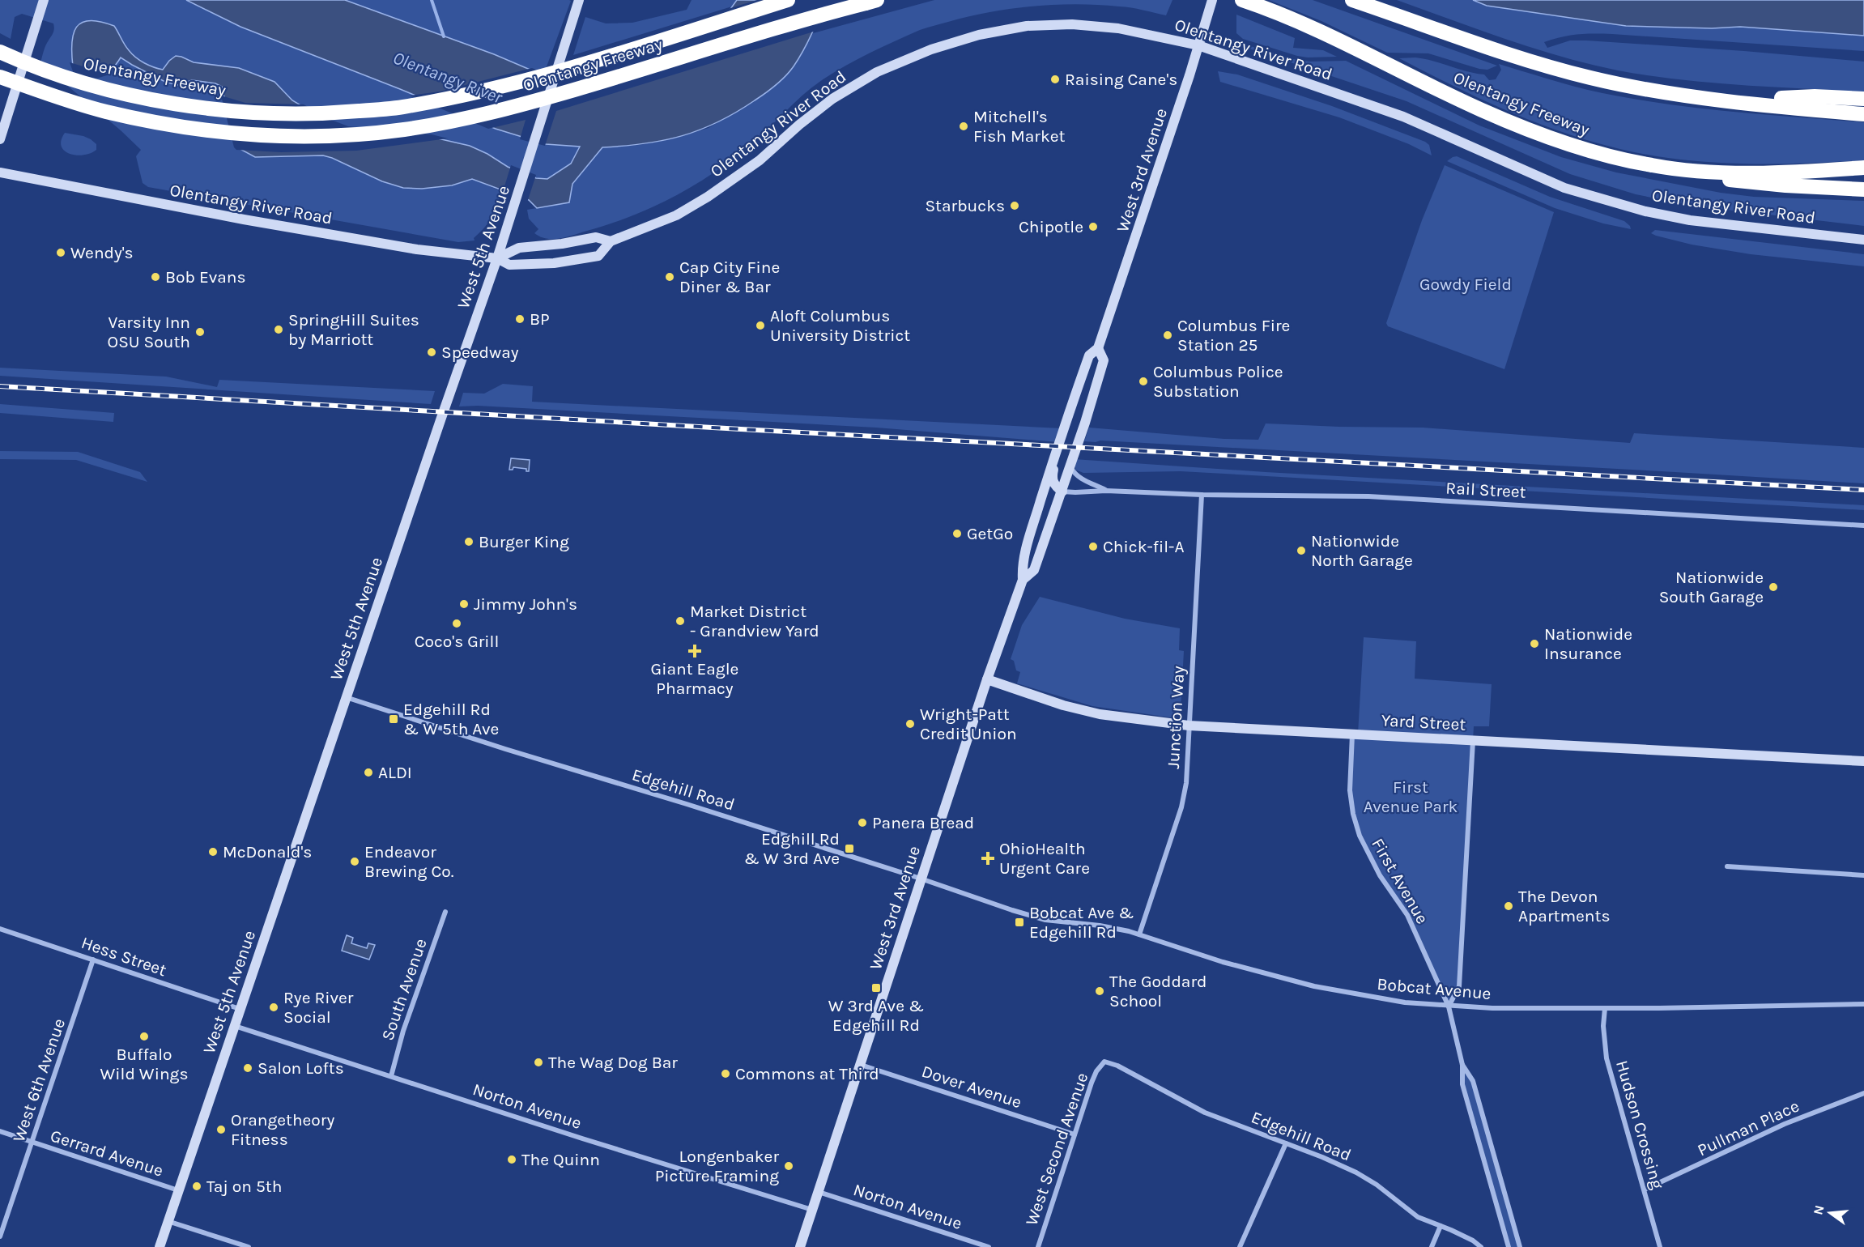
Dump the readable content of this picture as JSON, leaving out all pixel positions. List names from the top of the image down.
{
  "streets": {
    "highway": ["Olentangy Freeway"],
    "main road": [
      "Olentangy River Road",
      "West 3rd Avenue",
      "West 5th Avenue",
      "Yard Street"
    ],
    "street": [
      "Rail Street",
      "Junction Way",
      "Edgehill Road",
      "First Avenue",
      "Hess Street",
      "Bobcat Avenue",
      "South Avenue",
      "West 6th Avenue",
      "Dover Avenue",
      "Norton Avenue",
      "Hudson Crossing",
      "Pullman Place",
      "West Second Avenue",
      "Gerrard Avenue"
    ]
  },
  "crossings": [
    ["Olentangy River Road", "West 3rd Avenue"],
    ["Olentangy River Road", "West 5th Avenue"],
    ["West 3rd Avenue", "Rail Street"],
    ["West 3rd Avenue", "Yard Street"],
    ["West 3rd Avenue", "Edgehill Road"],
    ["West 3rd Avenue", "Dover Avenue"],
    ["West 3rd Avenue", "Norton Avenue"],
    ["West 5th Avenue", "Edgehill Road"],
    ["West 5th Avenue", "Hess Street"],
    ["West 5th Avenue", "Norton Avenue"],
    ["West 5th Avenue", "Gerrard Avenue"],
    ["Rail Street", "Junction Way"],
    ["Junction Way", "Yard Street"],
    ["Junction Way", "Bobcat Avenue"],
    ["Yard Street", "First Avenue"],
    ["Edgehill Road", "Bobcat Avenue"],
    ["Edgehill Road", "West Second Avenue"],
    ["First Avenue", "Bobcat Avenue"],
    ["Hess Street", "West 6th Avenue"],
    ["Bobcat Avenue", "Hudson Crossing"],
    ["South Avenue", "Norton Avenue"],
    ["West 6th Avenue", "Gerrard Avenue"],
    ["Dover Avenue", "West Second Avenue"],
    ["Hudson Crossing", "Pullman Place"]
  ],
  "water": ["Olentangy River"],
  "parks": ["Gowdy Field", "First Avenue Park"],
  "places": {
    "other": [
      "Raising Cane's",
      "Mitchell's Fish Market",
      "Starbucks",
      "Chipotle",
      "Wendy's",
      "Bob Evans",
      "Cap City Fine Diner & Bar",
      "BP",
      "Aloft Columbus University District",
      "SpringHill Suites by Marriott",
      "Varsity Inn OSU South",
      "Columbus Fire Station 25",
      "Speedway",
      "Columbus Police Substation",
      "GetGo",
      "Burger King",
      "Chick-fil-A",
      "Nationwide North Garage",
      "Nationwide South Garage",
      "Jimmy John's",
      "Market District - Grandview Yard",
      "Coco's Grill",
      "Nationwide Insurance",
      "Wright-Patt Credit Union",
      "ALDI",
      "Panera Bread",
      "McDonald's",
      "Endeavor Brewing Co.",
      "The Devon Apartments",
      "The Goddard School",
      "Rye River Social",
      "Buffalo Wild Wings",
      "The Wag Dog Bar",
      "Salon Lofts",
      "Commons at Third",
      "Orangetheory Fitness",
      "The Quinn",
      "Longenbaker Picture Framing",
      "Taj on 5th"
    ],
    "health": ["Giant Eagle Pharmacy", "OhioHealth Urgent Care"],
    "transit": [
      "Edgehill Rd & W 5th Ave",
      "Edghill Rd & W 3rd Ave",
      "Bobcat Ave & Edgehill Rd",
      "W 3rd Ave & Edgehill Rd"
    ]
  },
  "north": "left"
}
